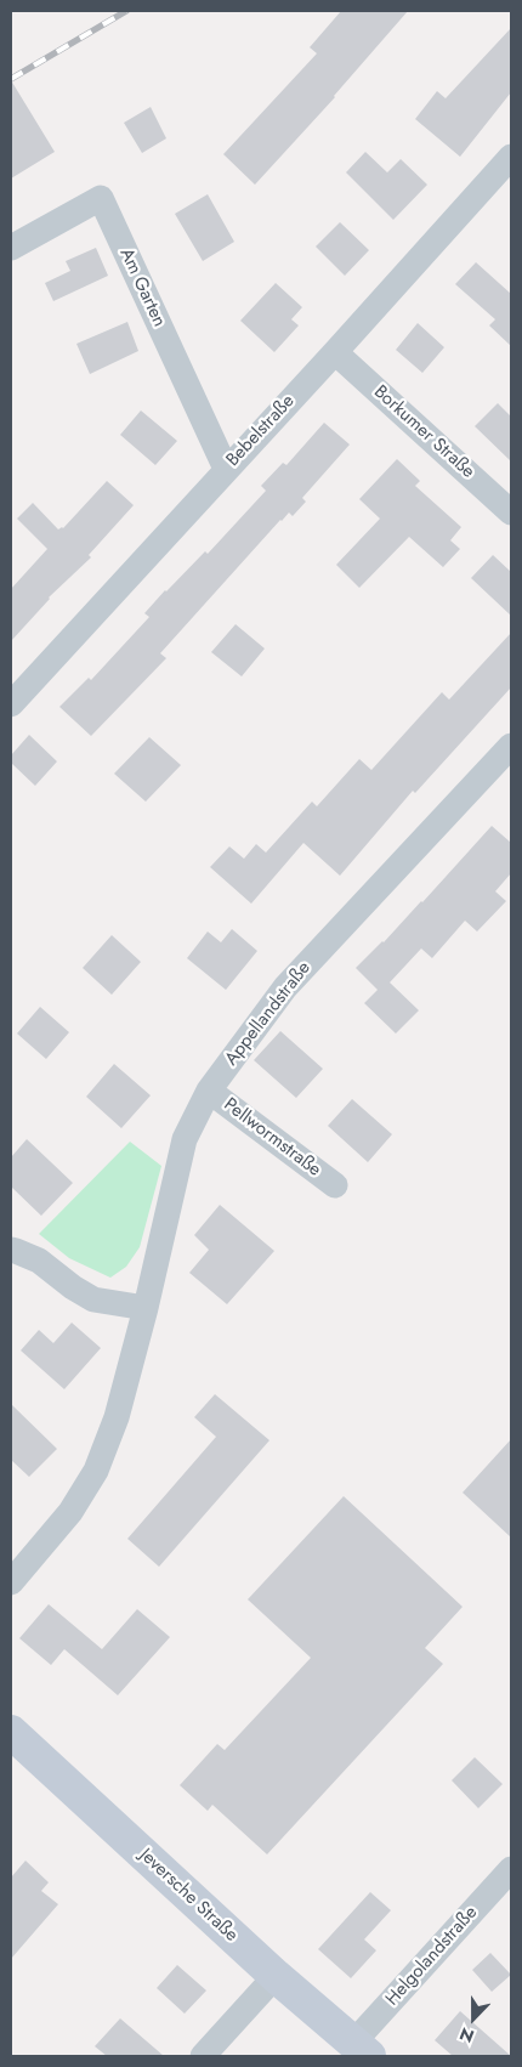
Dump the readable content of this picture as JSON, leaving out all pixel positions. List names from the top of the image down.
{
  "streets": {
    "street": [
      "Am Garten",
      "Bebelstraße",
      "Borkumer Straße",
      "Appellandstraße",
      "Pellwormstraße",
      "Jeversche Straße",
      "Helgolandstraße"
    ]
  },
  "crossings": [
    ["Am Garten", "Bebelstraße"],
    ["Bebelstraße", "Borkumer Straße"],
    ["Appellandstraße", "Pellwormstraße"],
    ["Jeversche Straße", "Helgolandstraße"]
  ],
  "north": "bottom"
}
